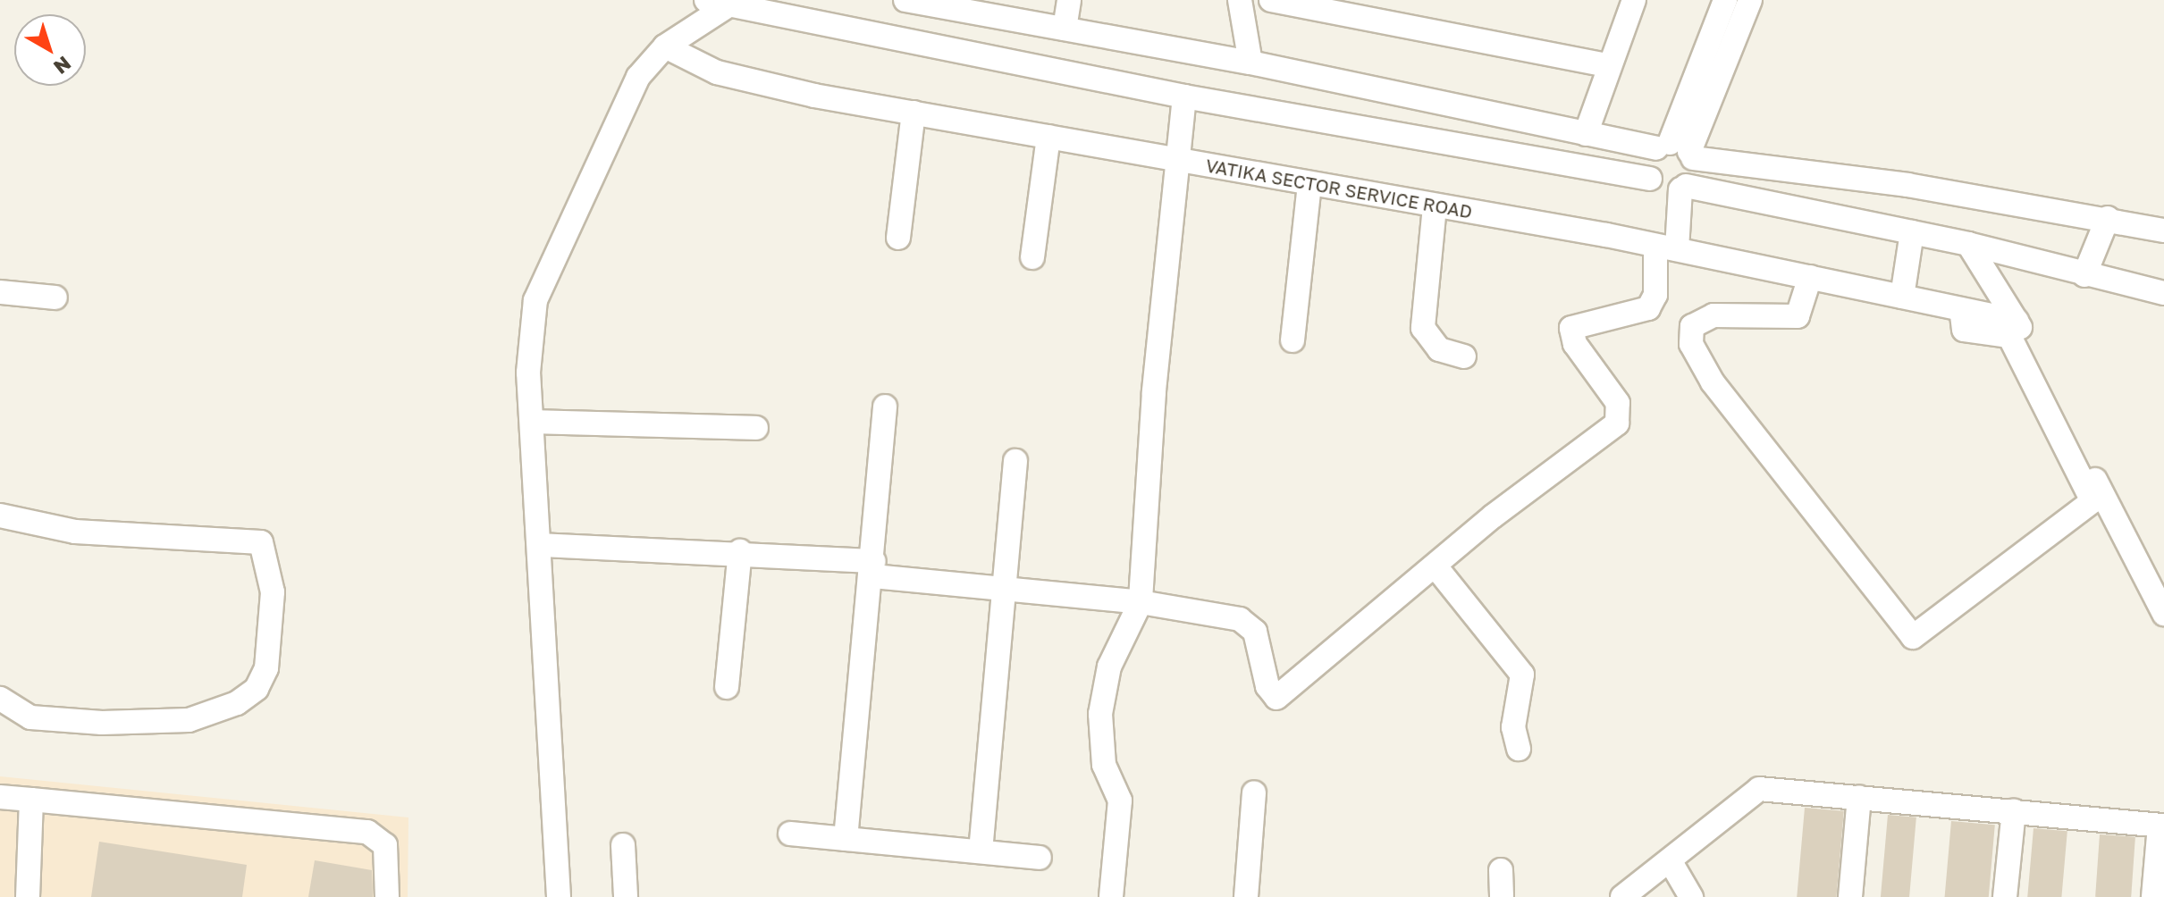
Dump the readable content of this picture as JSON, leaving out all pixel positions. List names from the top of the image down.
{
  "streets": {
    "street": ["VATIKA SECTOR SERVICE ROAD"]
  },
  "north": "bottom right"
}
